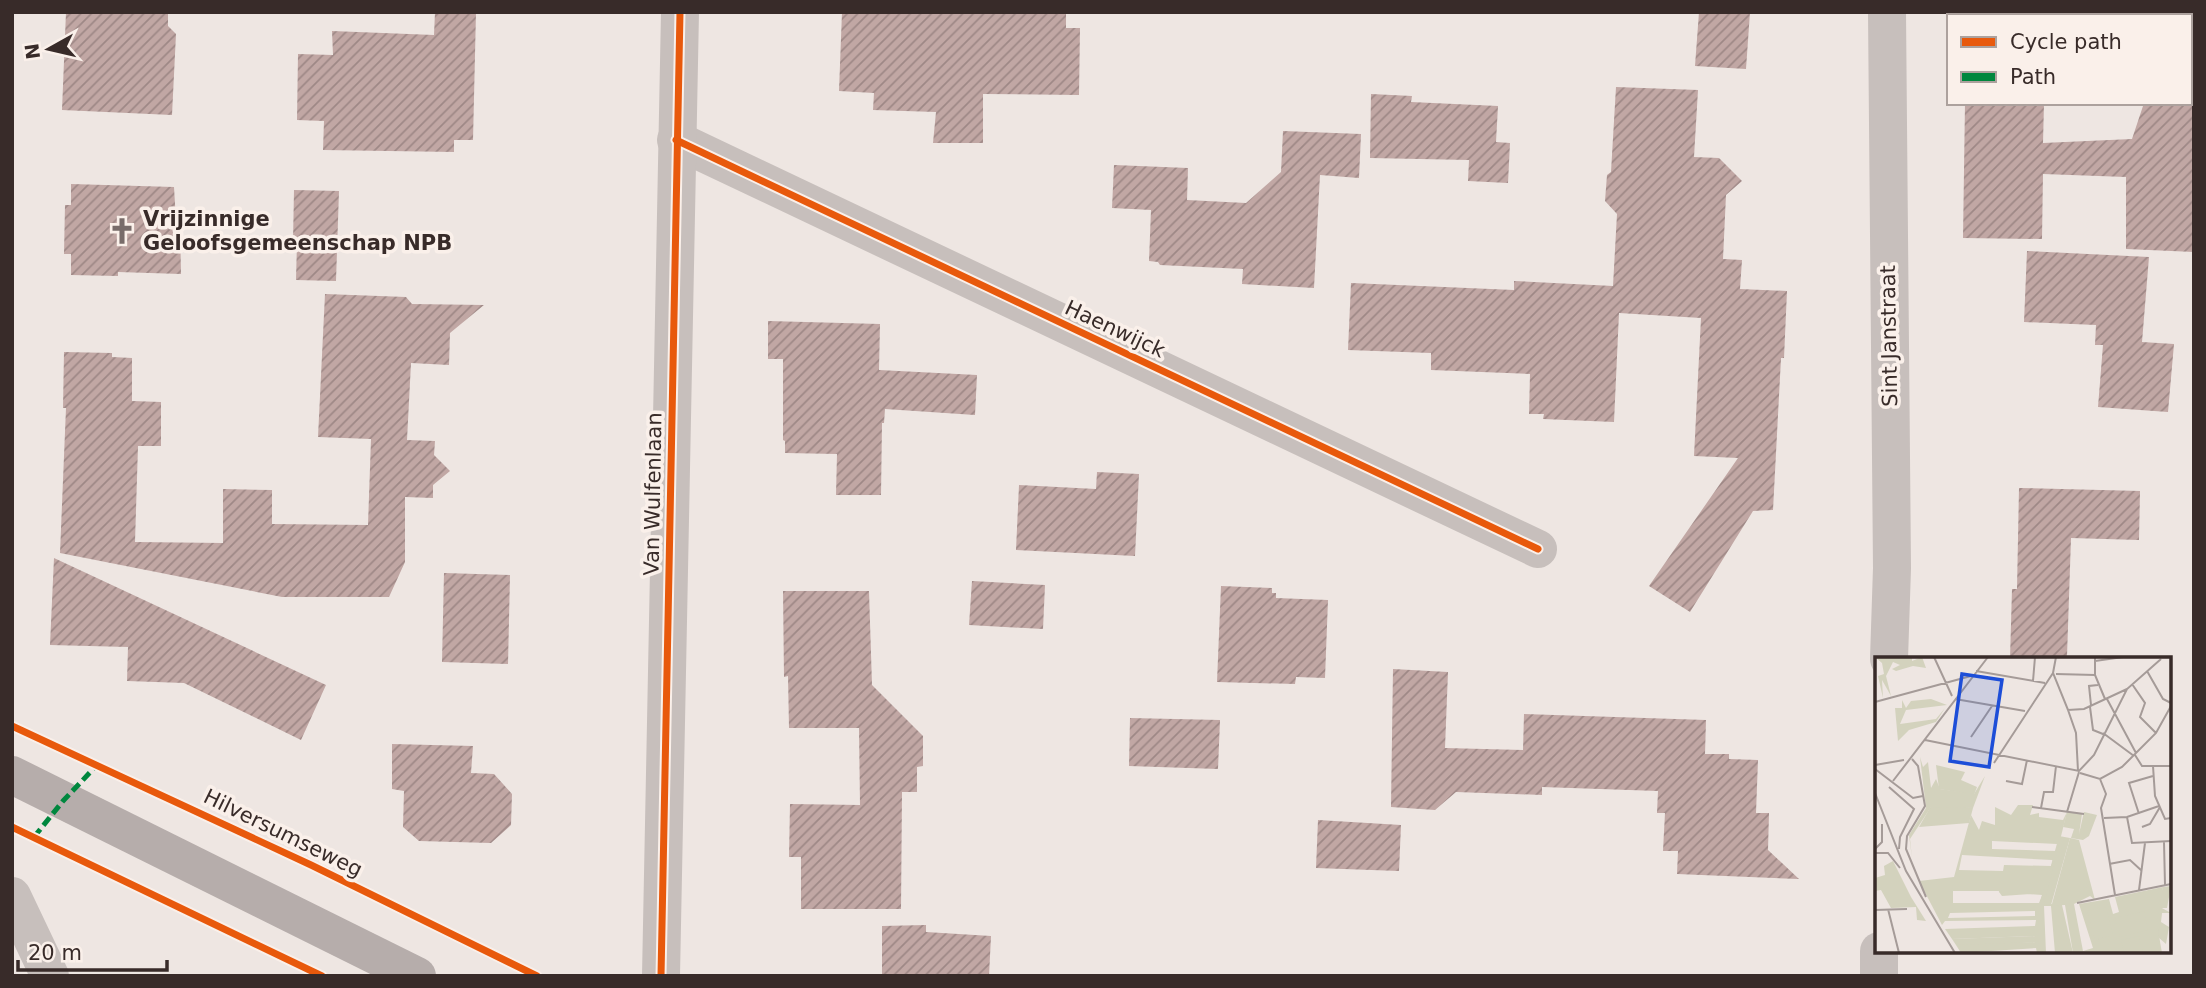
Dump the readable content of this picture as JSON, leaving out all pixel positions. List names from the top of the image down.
{
  "streets": {
    "street": ["Haenwijck", "Sint Janstraat", "Van Wulfenlaan"],
    "cycle path": ["Hilversumseweg"]
  },
  "crossings": [
    ["Haenwijck", "Van Wulfenlaan"]
  ],
  "places": {
    "church": ["Vrijzinnige Geloofsgemeenschap NPB"]
  },
  "legend": ["Cycle path", "Path"],
  "scale_bar": "20 m",
  "north": "left"
}
